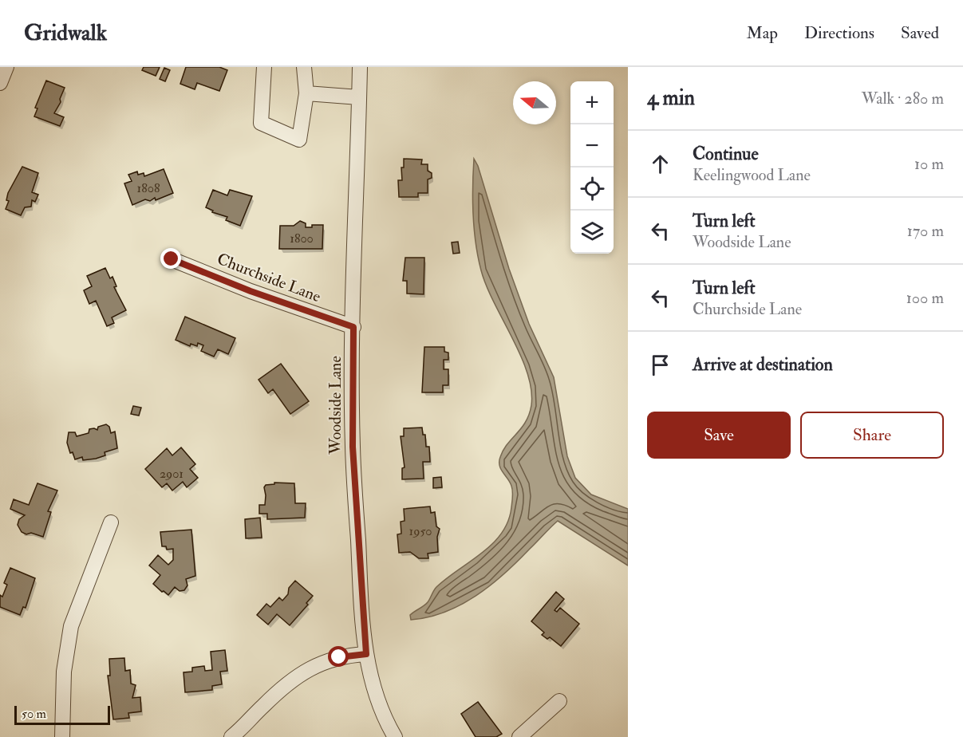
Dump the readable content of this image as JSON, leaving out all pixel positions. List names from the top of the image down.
{
  "streets": {
    "street": ["Churchside Lane", "Woodside Lane"]
  },
  "crossings": [
    ["Churchside Lane", "Woodside Lane"]
  ],
  "house_numbers": [
    "1808",
    "1800",
    "2901",
    "1950"
  ],
  "scale_bar": "50 m",
  "north": "left",
  "page": {
    "header": "Gridwalk",
    "nav": ["Map", "Directions", "Saved"],
    "heading": ["4 min", "Walk · 280 m"],
    "map_buttons": ["+", "−"],
    "list": [
      ["Continue", "Keelingwood Lane", "10 m"],
      ["Turn left", "Woodside Lane", "170 m"],
      ["Turn left", "Churchside Lane", "100 m"],
      "Arrive at destination"
    ],
    "buttons": ["Save", "Share"],
    "scale": "50 m"
  }
}
